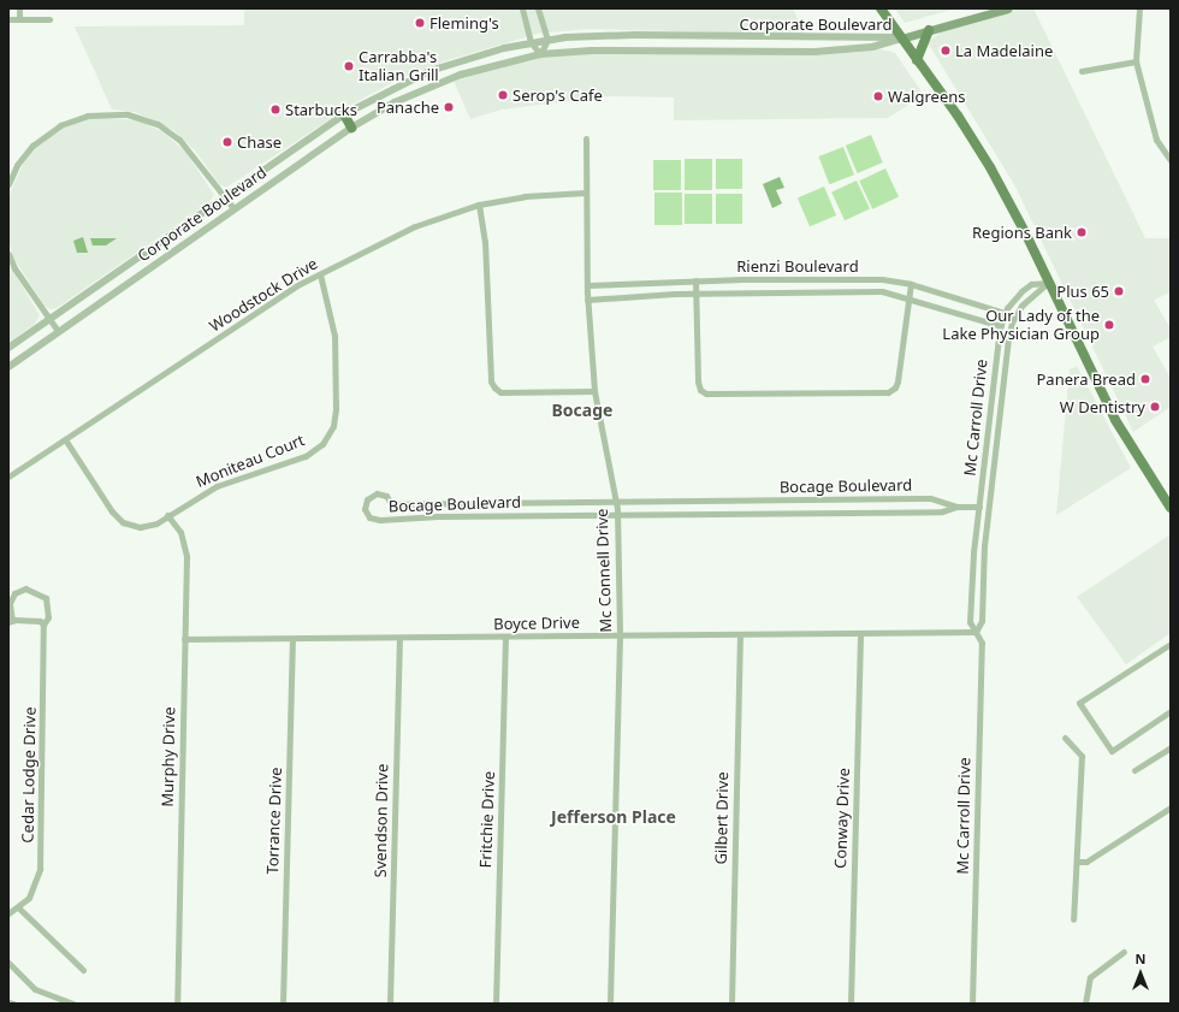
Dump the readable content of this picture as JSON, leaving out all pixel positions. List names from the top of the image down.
{
  "streets": {
    "street": [
      "Corporate Boulevard",
      "Rienzi Boulevard",
      "Woodstock Drive",
      "Mc Carroll Drive",
      "Moniteau Court",
      "Bocage Boulevard",
      "Mc Connell Drive",
      "Boyce Drive",
      "Murphy Drive",
      "Cedar Lodge Drive",
      "Gilbert Drive",
      "Conway Drive",
      "Fritchie Drive",
      "Torrance Drive",
      "Svendson Drive"
    ]
  },
  "crossings": [
    ["Rienzi Boulevard", "Mc Carroll Drive"],
    ["Rienzi Boulevard", "Mc Connell Drive"],
    ["Woodstock Drive", "Moniteau Court"],
    ["Woodstock Drive", "Mc Connell Drive"],
    ["Mc Carroll Drive", "Bocage Boulevard"],
    ["Mc Carroll Drive", "Boyce Drive"],
    ["Moniteau Court", "Murphy Drive"],
    ["Bocage Boulevard", "Mc Connell Drive"],
    ["Mc Connell Drive", "Boyce Drive"],
    ["Boyce Drive", "Murphy Drive"],
    ["Boyce Drive", "Gilbert Drive"],
    ["Boyce Drive", "Conway Drive"],
    ["Boyce Drive", "Fritchie Drive"],
    ["Boyce Drive", "Torrance Drive"],
    ["Boyce Drive", "Svendson Drive"]
  ],
  "districts": ["Bocage", "Jefferson Place"],
  "places": [
    "Fleming's",
    "La Madelaine",
    "Carrabba's Italian Grill",
    "Serop's Cafe",
    "Walgreens",
    "Panache",
    "Starbucks",
    "Chase",
    "Regions Bank",
    "Plus 65",
    "Our Lady of the Lake Physician Group",
    "Panera Bread",
    "W Dentistry"
  ],
  "north": "top"
}
